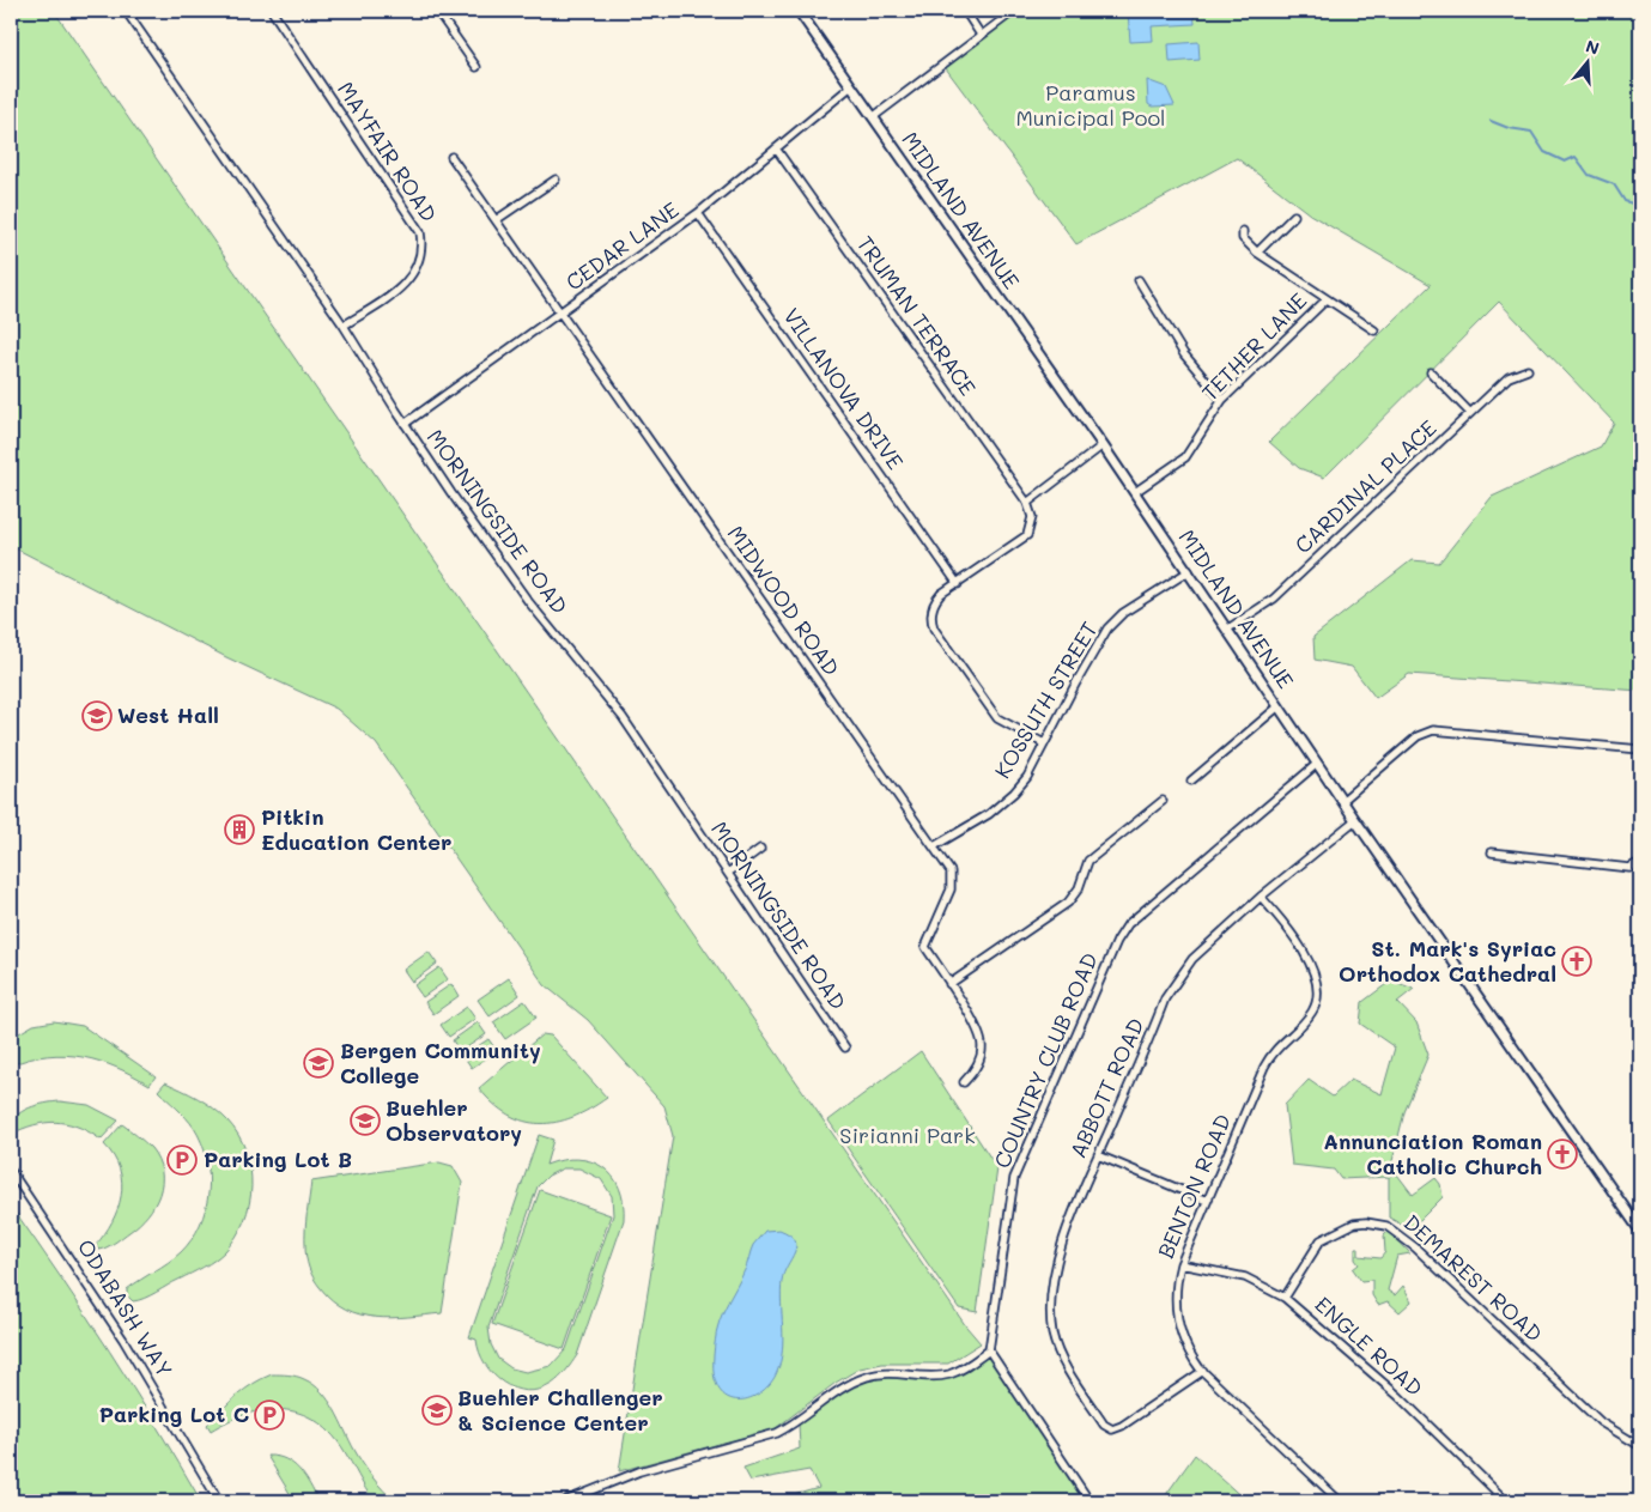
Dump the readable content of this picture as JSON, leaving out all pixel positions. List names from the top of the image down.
{
  "streets": {
    "street": [
      "MAYFAIR ROAD",
      "MIDLAND AVENUE",
      "CEDAR LANE",
      "TRUMAN TERRACE",
      "TETHER LANE",
      "VILLANOVA DRIVE",
      "CARDINAL PLACE",
      "MORNINGSIDE ROAD",
      "MIDWOOD ROAD",
      "KOSSUTH STREET",
      "COUNTRY CLUB ROAD",
      "ABBOTT ROAD",
      "BENTON ROAD",
      "DEMAREST ROAD",
      "ODABASH WAY",
      "ENGLE ROAD"
    ]
  },
  "crossings": [
    ["MAYFAIR ROAD", "MORNINGSIDE ROAD"],
    ["MIDLAND AVENUE", "CEDAR LANE"],
    ["MIDLAND AVENUE", "TETHER LANE"],
    ["MIDLAND AVENUE", "CARDINAL PLACE"],
    ["MIDLAND AVENUE", "KOSSUTH STREET"],
    ["MIDLAND AVENUE", "COUNTRY CLUB ROAD"],
    ["MIDLAND AVENUE", "ABBOTT ROAD"],
    ["CEDAR LANE", "TRUMAN TERRACE"],
    ["CEDAR LANE", "VILLANOVA DRIVE"],
    ["CEDAR LANE", "MORNINGSIDE ROAD"],
    ["CEDAR LANE", "MIDWOOD ROAD"],
    ["MIDWOOD ROAD", "KOSSUTH STREET"],
    ["ABBOTT ROAD", "BENTON ROAD"],
    ["BENTON ROAD", "ENGLE ROAD"],
    ["DEMAREST ROAD", "ENGLE ROAD"]
  ],
  "parks": ["Paramus Municipal Pool", "Sirianni Park"],
  "places": {
    "school or university": [
      "West Hall",
      "Bergen Community College",
      "Buehler Observatory",
      "Buehler Challenger & Science Center"
    ],
    "building": ["Pitkin Education Center"],
    "church": ["St. Mark's Syriac Orthodox Cathedral", "Annunciation Roman Catholic Church"],
    "parking": ["Parking Lot B", "Parking Lot C"]
  },
  "north": "top"
}
